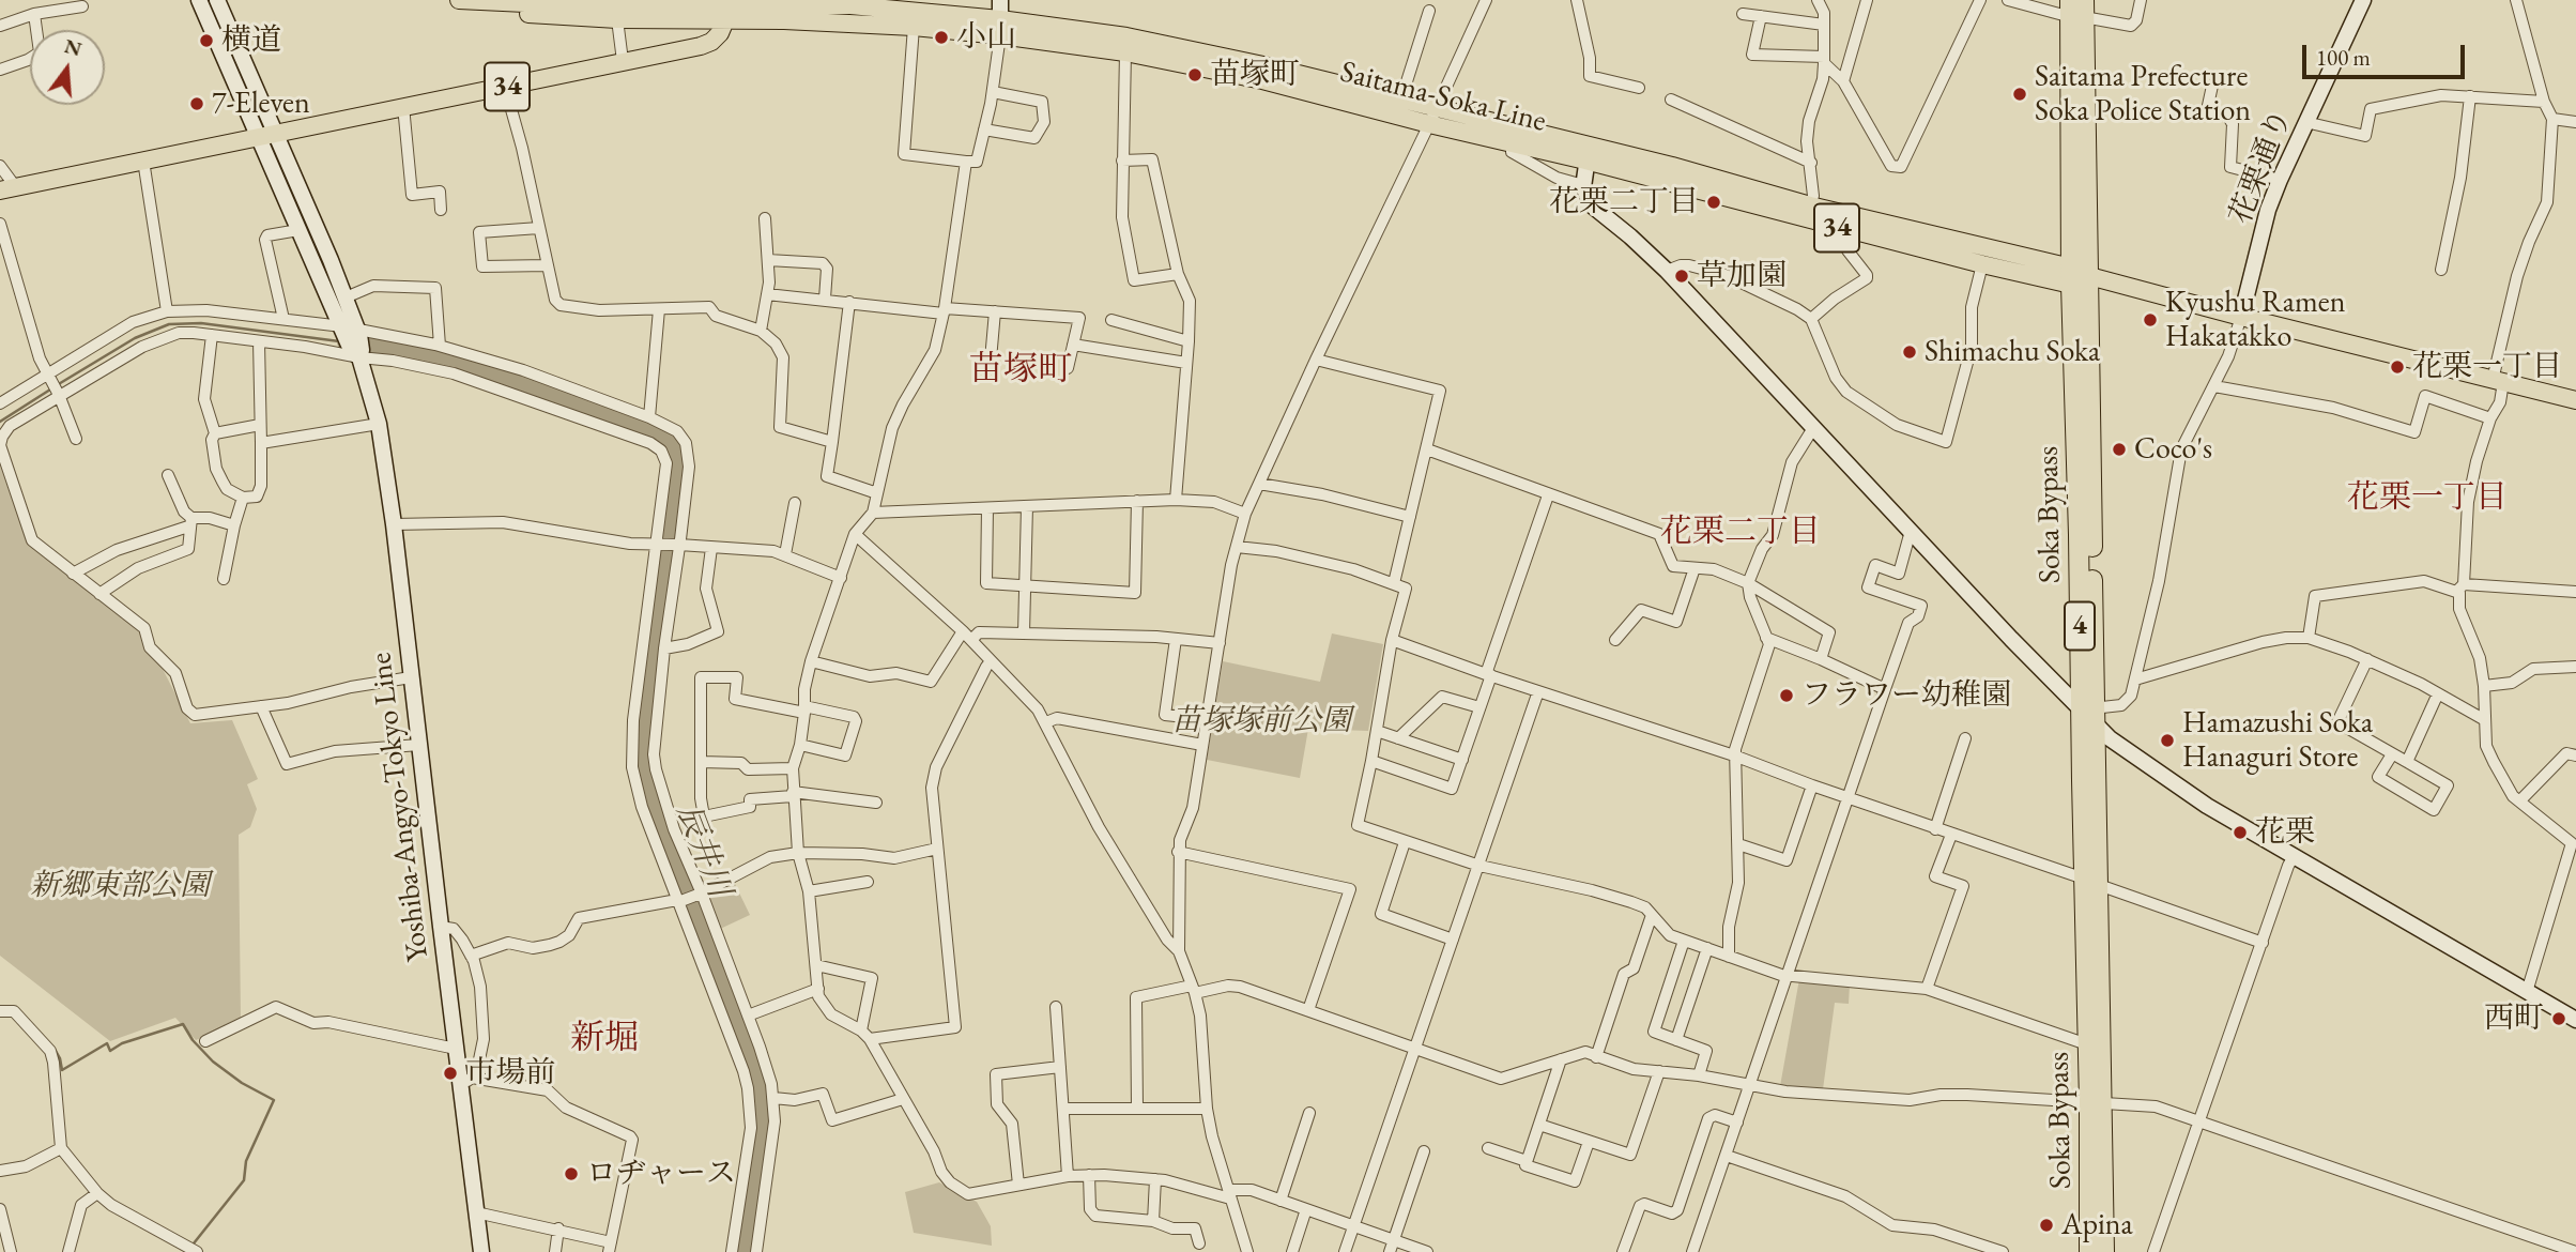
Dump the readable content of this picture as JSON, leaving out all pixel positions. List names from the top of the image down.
{
  "streets": {
    "highway": ["Soka Bypass", "4"],
    "main road": ["34", "Saitama-Soka Line"],
    "street": ["花栗通り", "Yoshiba-Angyo-Tokyo Line"]
  },
  "crossings": [
    ["34", "Saitama-Soka Line"],
    ["34", "Yoshiba-Angyo-Tokyo Line"],
    ["Saitama-Soka Line", "花栗通り"],
    ["Saitama-Soka Line", "Soka Bypass"]
  ],
  "districts": [
    "苗塚町",
    "花栗一丁目",
    "花栗二丁目",
    "新堀"
  ],
  "water": ["辰井川"],
  "parks": ["苗塚塚前公園", "新郷東部公園"],
  "places": [
    "小山",
    "横道",
    "苗塚町",
    "Saitama Prefecture Soka Police Station",
    "7-Eleven",
    "花栗二丁目",
    "草加園",
    "Kyushu Ramen Hakatakko",
    "Shimachu Soka",
    "花栗一丁目",
    "Coco's",
    "フラワー幼稚園",
    "Hamazushi Soka Hanaguri Store",
    "花栗",
    "西町",
    "市場前",
    "ロヂャース",
    "Apina"
  ],
  "scale_bar": "100 m",
  "north": "top"
}
